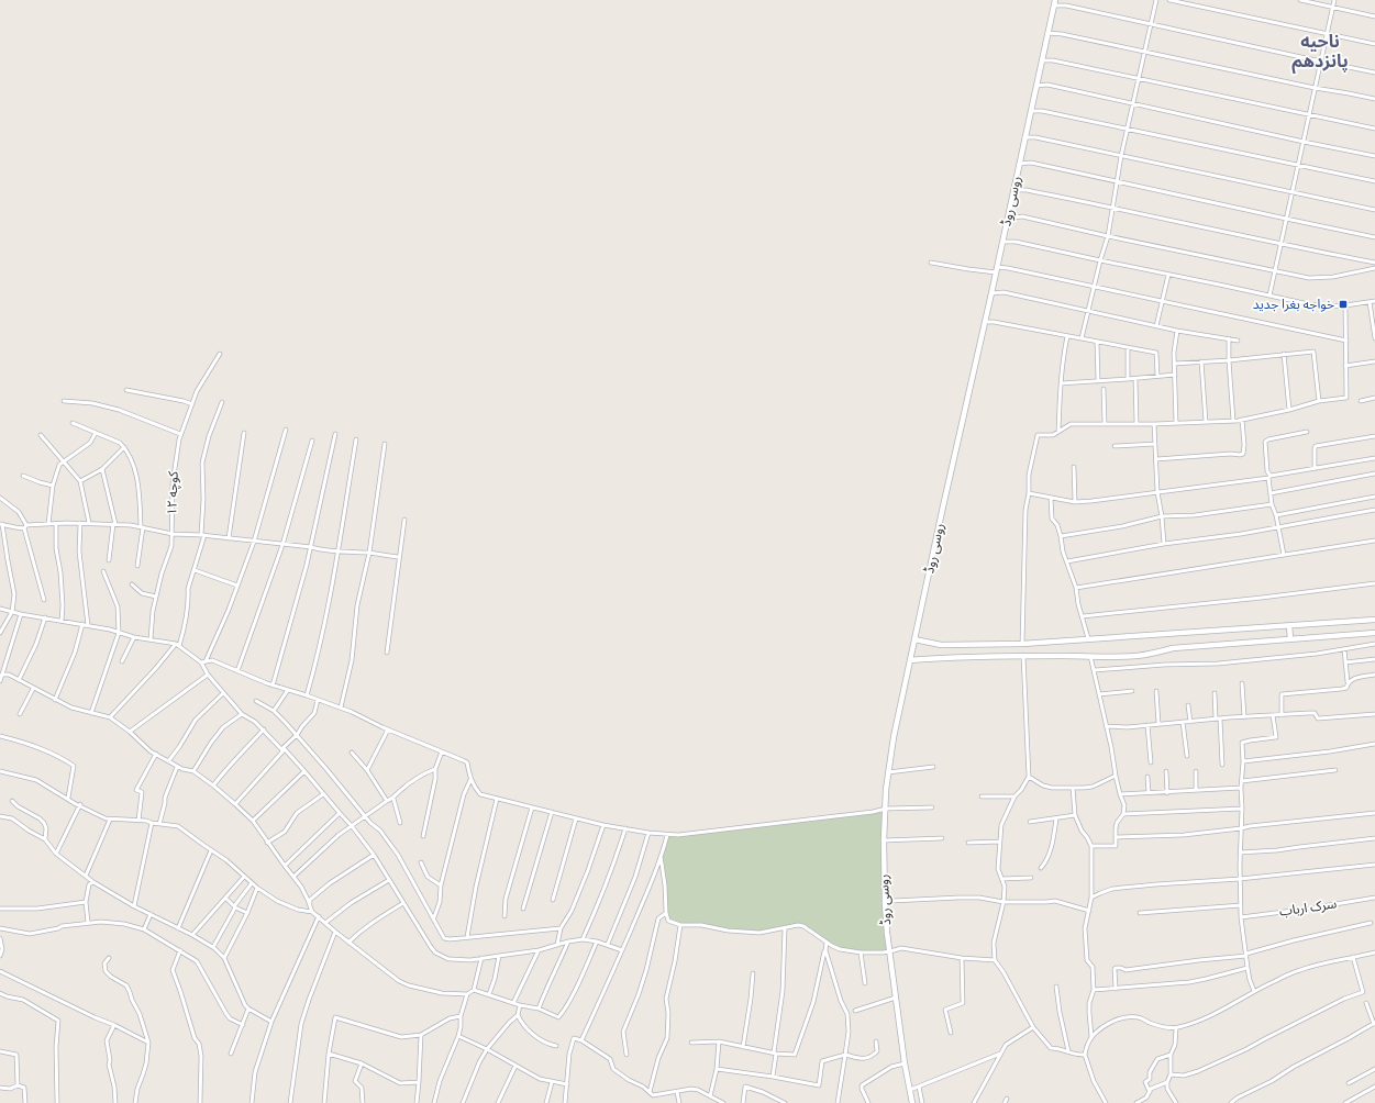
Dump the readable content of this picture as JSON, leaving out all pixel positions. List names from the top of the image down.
{
  "streets": {
    "main road": ["روسی روڈ"],
    "street": ["کوچه ۱۲", "سرک ارباب"]
  },
  "districts": ["ناحیه پانزدهم"],
  "places": {
    "transit": ["خواجه بغرا جدید"]
  }
}
